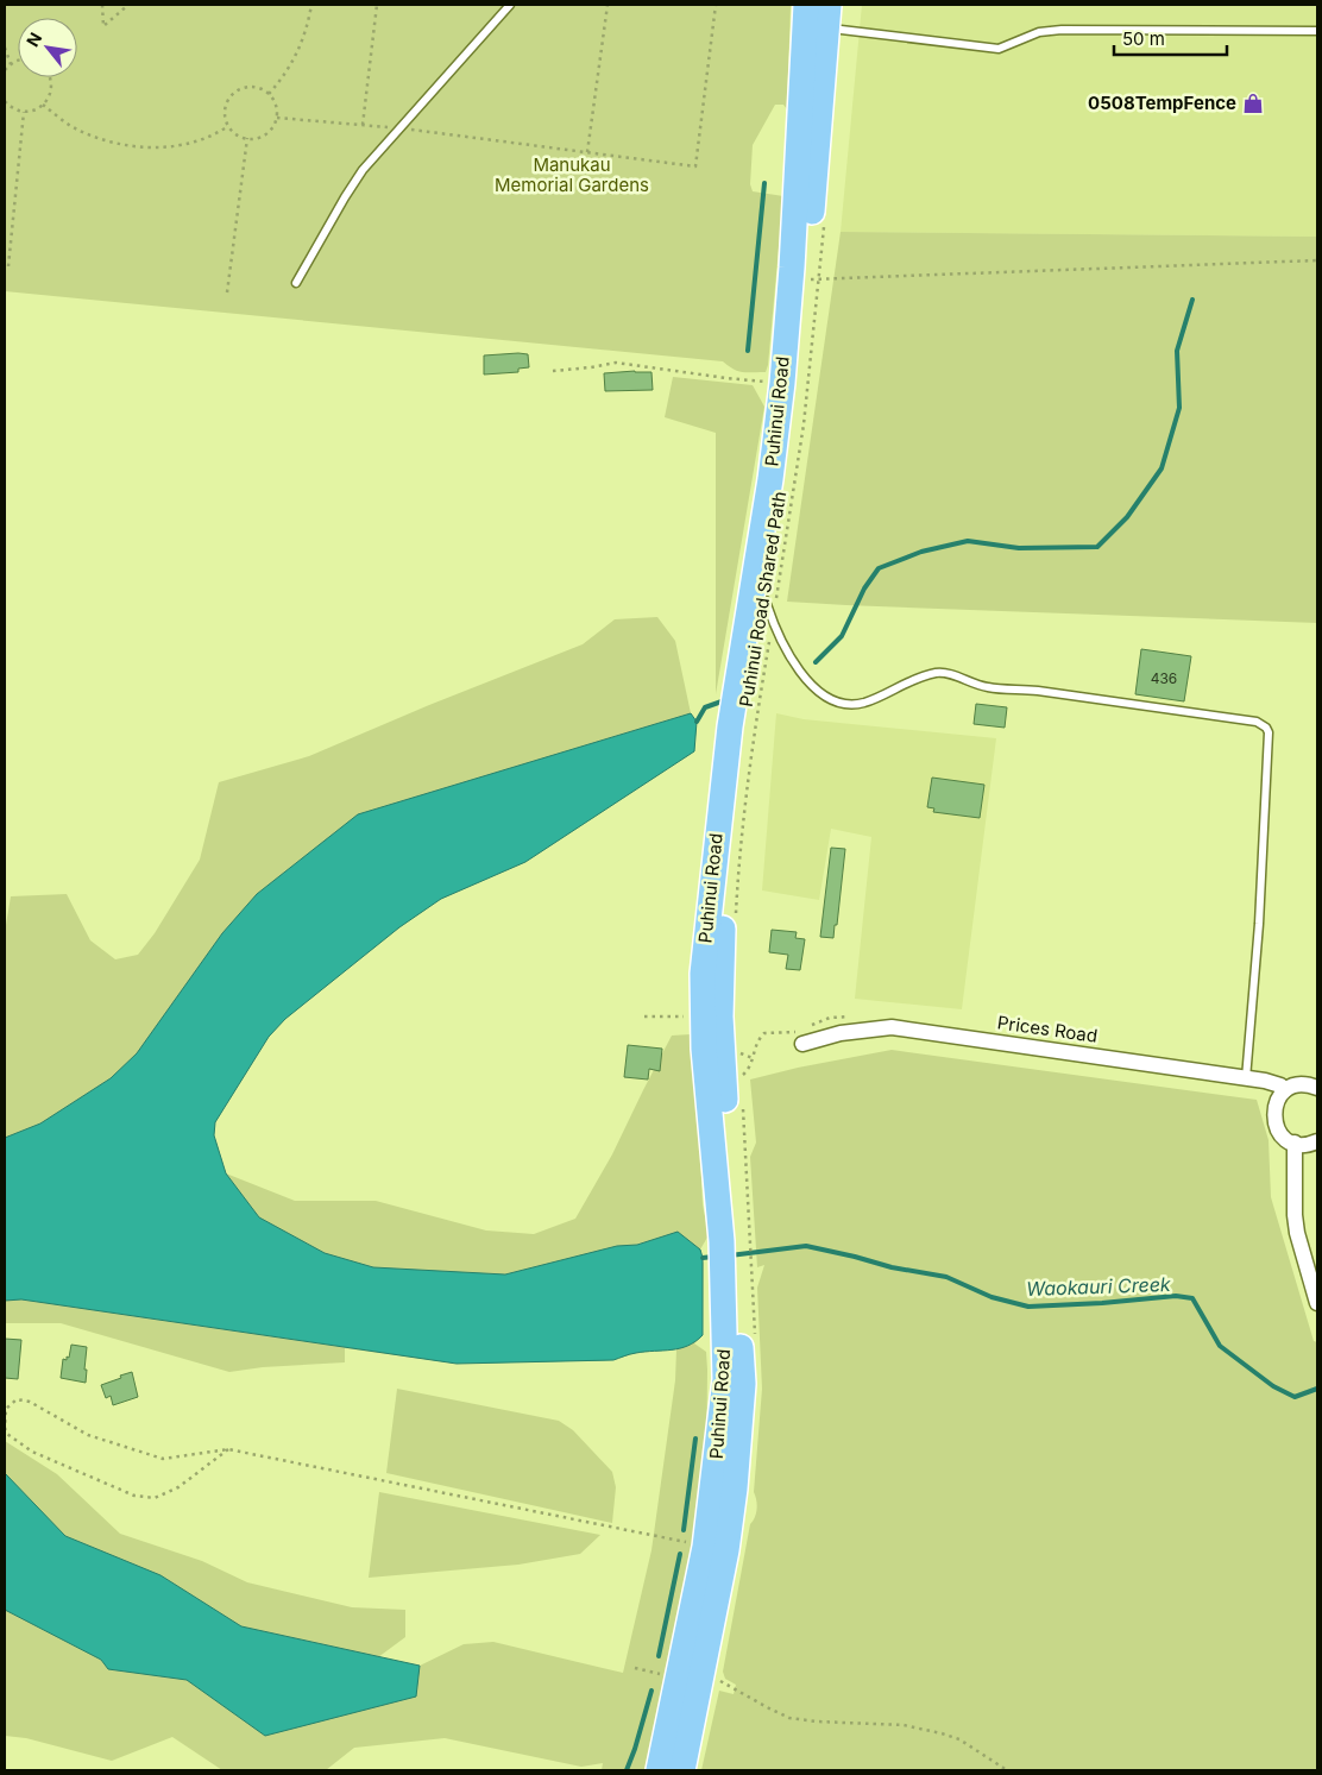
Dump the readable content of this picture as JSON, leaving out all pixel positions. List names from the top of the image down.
{
  "streets": {
    "highway": ["Puhinui Road"],
    "street": ["Prices Road"],
    "path": ["Puhinui Road Shared Path"]
  },
  "crossings": [
    ["Puhinui Road", "Puhinui Road Shared Path"]
  ],
  "water": ["Waokauri Creek"],
  "parks": ["Manukau Memorial Gardens"],
  "places": {
    "shop": ["0508TempFence"]
  },
  "house_numbers": ["436"],
  "scale_bar": "50 m",
  "north": "top left"
}
